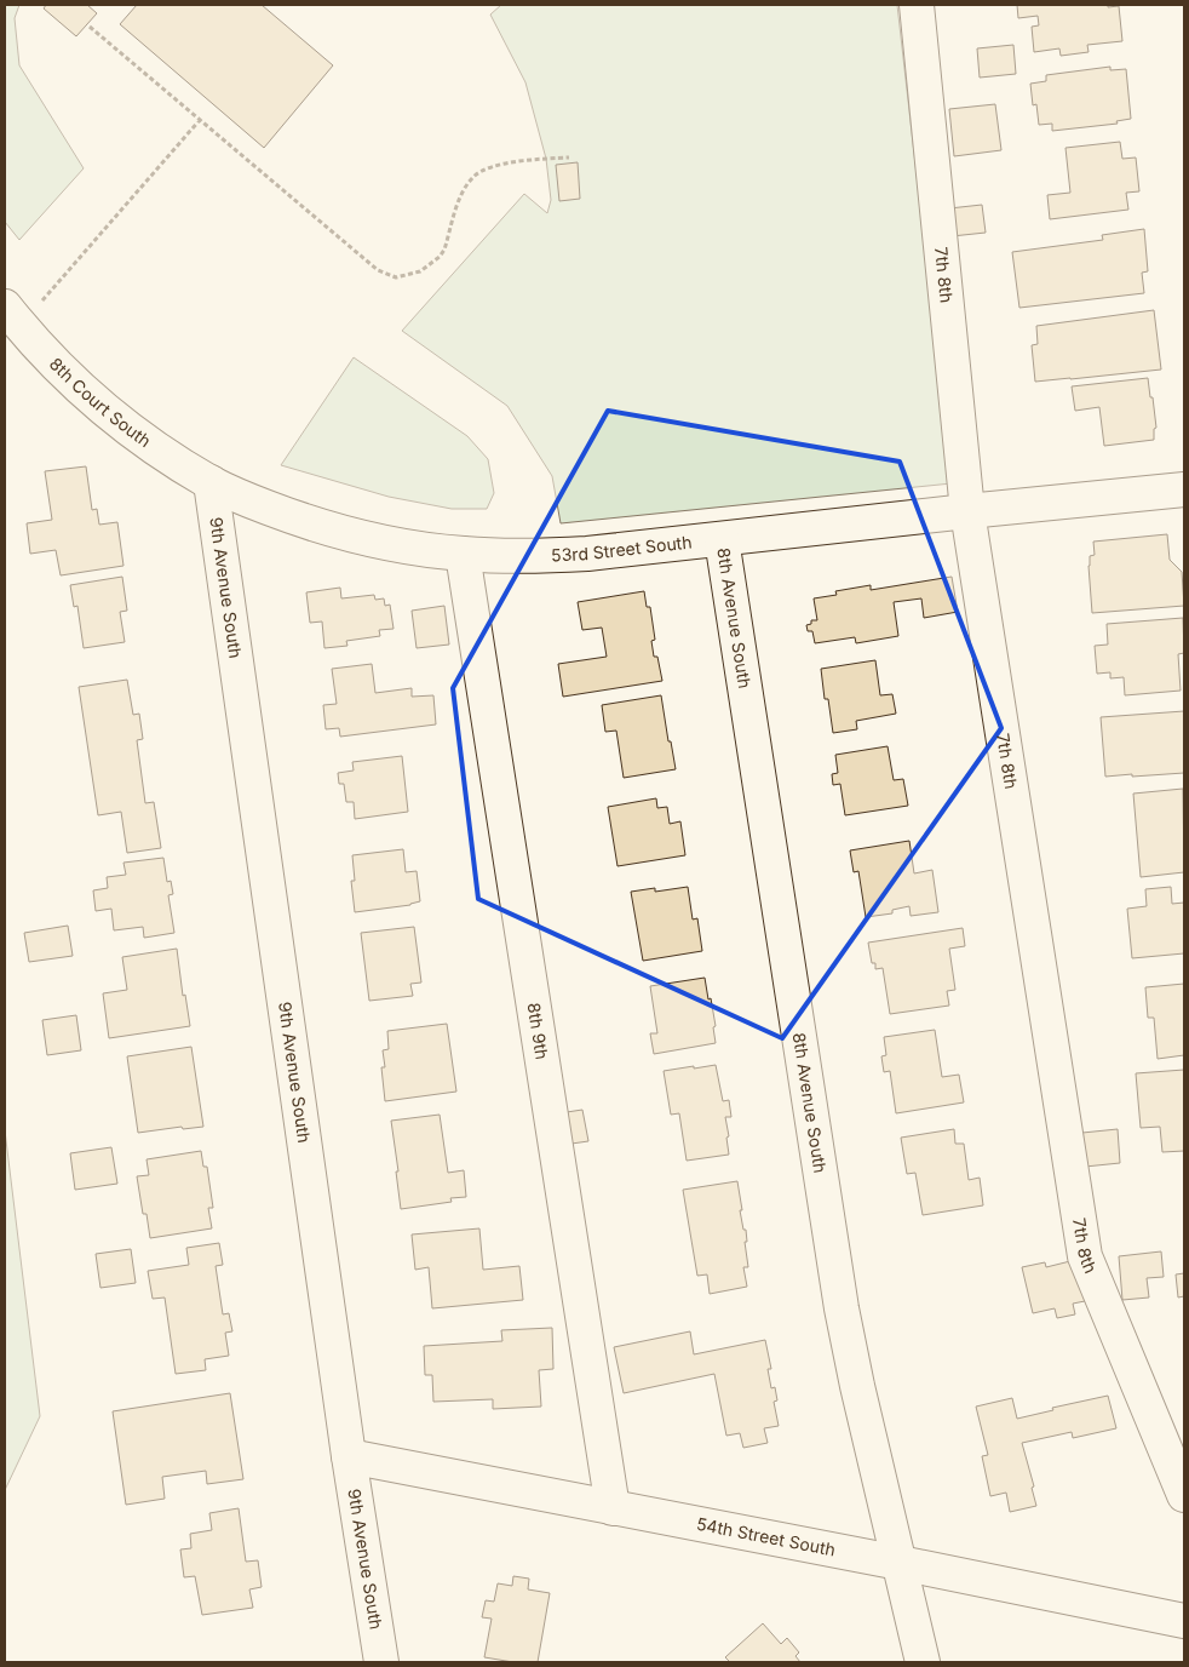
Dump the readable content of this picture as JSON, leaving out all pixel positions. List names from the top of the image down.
{
  "streets": {
    "street": [
      "7th 8th",
      "8th Court South",
      "53rd Street South",
      "9th Avenue South",
      "8th Avenue South",
      "8th 9th",
      "54th Street South"
    ]
  },
  "crossings": [
    ["7th 8th", "53rd Street South"],
    ["8th Court South", "53rd Street South"],
    ["8th Court South", "9th Avenue South"],
    ["53rd Street South", "9th Avenue South"],
    ["53rd Street South", "8th Avenue South"],
    ["53rd Street South", "8th 9th"],
    ["9th Avenue South", "54th Street South"],
    ["8th Avenue South", "54th Street South"],
    ["8th 9th", "54th Street South"]
  ]
}
